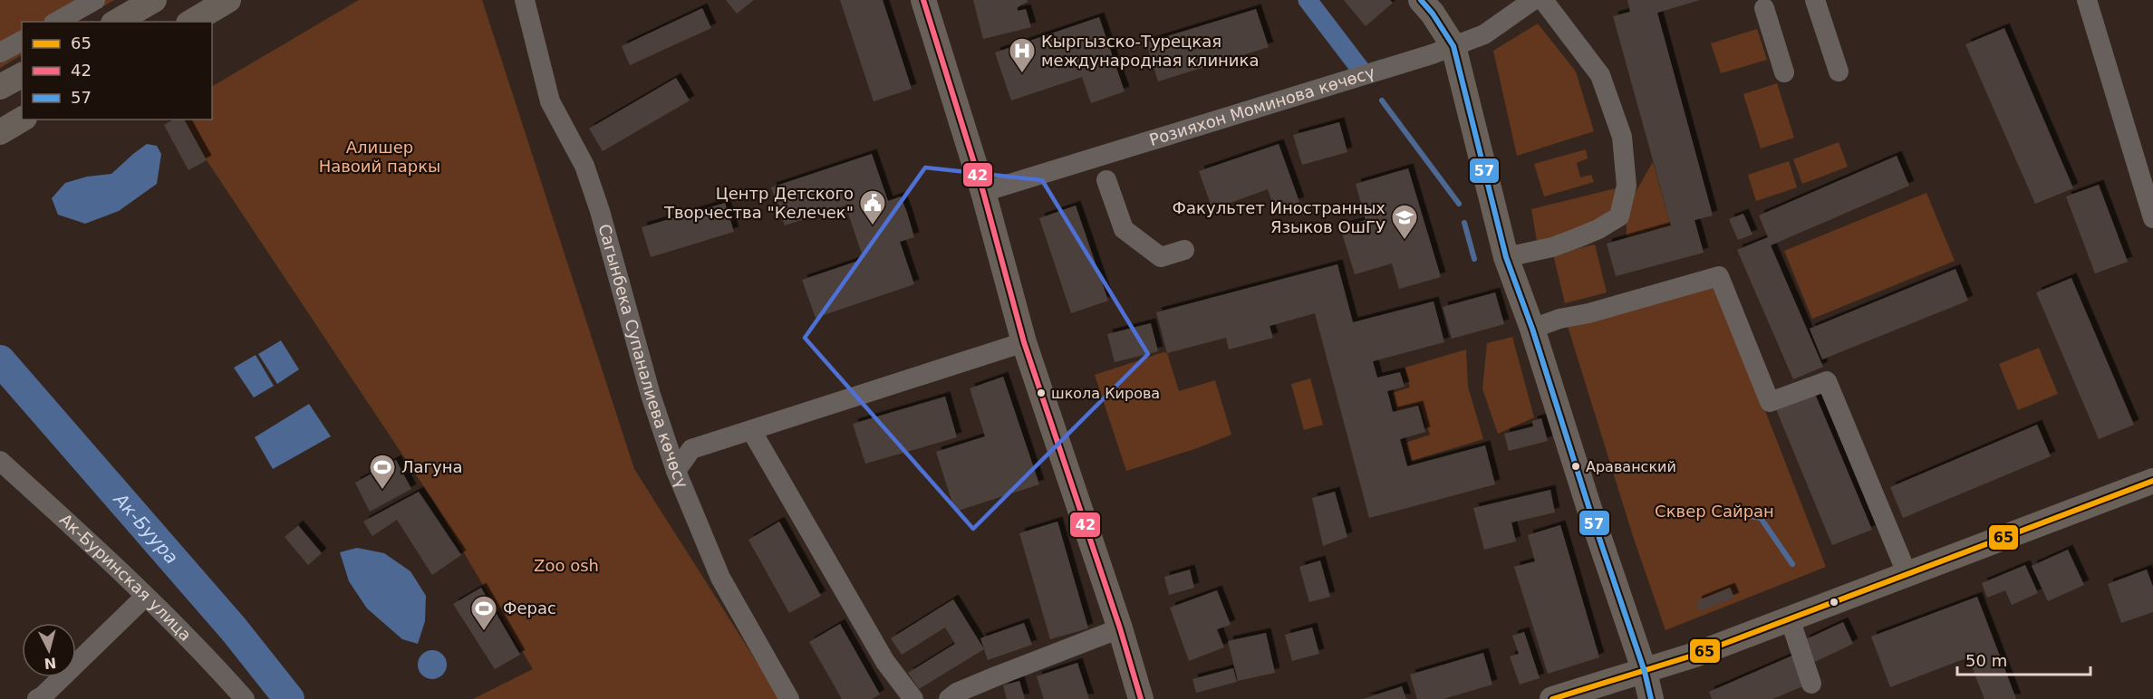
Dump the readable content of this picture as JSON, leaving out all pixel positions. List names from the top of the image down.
{
  "streets": {
    "street": ["Розияхон Моминова көчөсү", "Сагынбека Супаналиева көчөсү", "Ак-Буринская улица"]
  },
  "water": ["Ак-Буура"],
  "parks": ["Алишер Навоий паркы", "Сквер Сайран", "Zoo osh"],
  "places": {
    "hospital": ["Кыргызско-Турецкая международная клиника"],
    "public building": ["Центр Детского Творчества \"Келечек\""],
    "school or university": ["Факультет Иностранных Языков ОшГУ"],
    "other": ["школа Кирова", "Араванский"],
    "sports": ["Лагуна", "Ферас"]
  },
  "lines": ["transit line 42", "transit line 57", "transit line 65"],
  "legend": ["65", "42", "57"],
  "scale_bar": "50 m",
  "north": "bottom"
}
